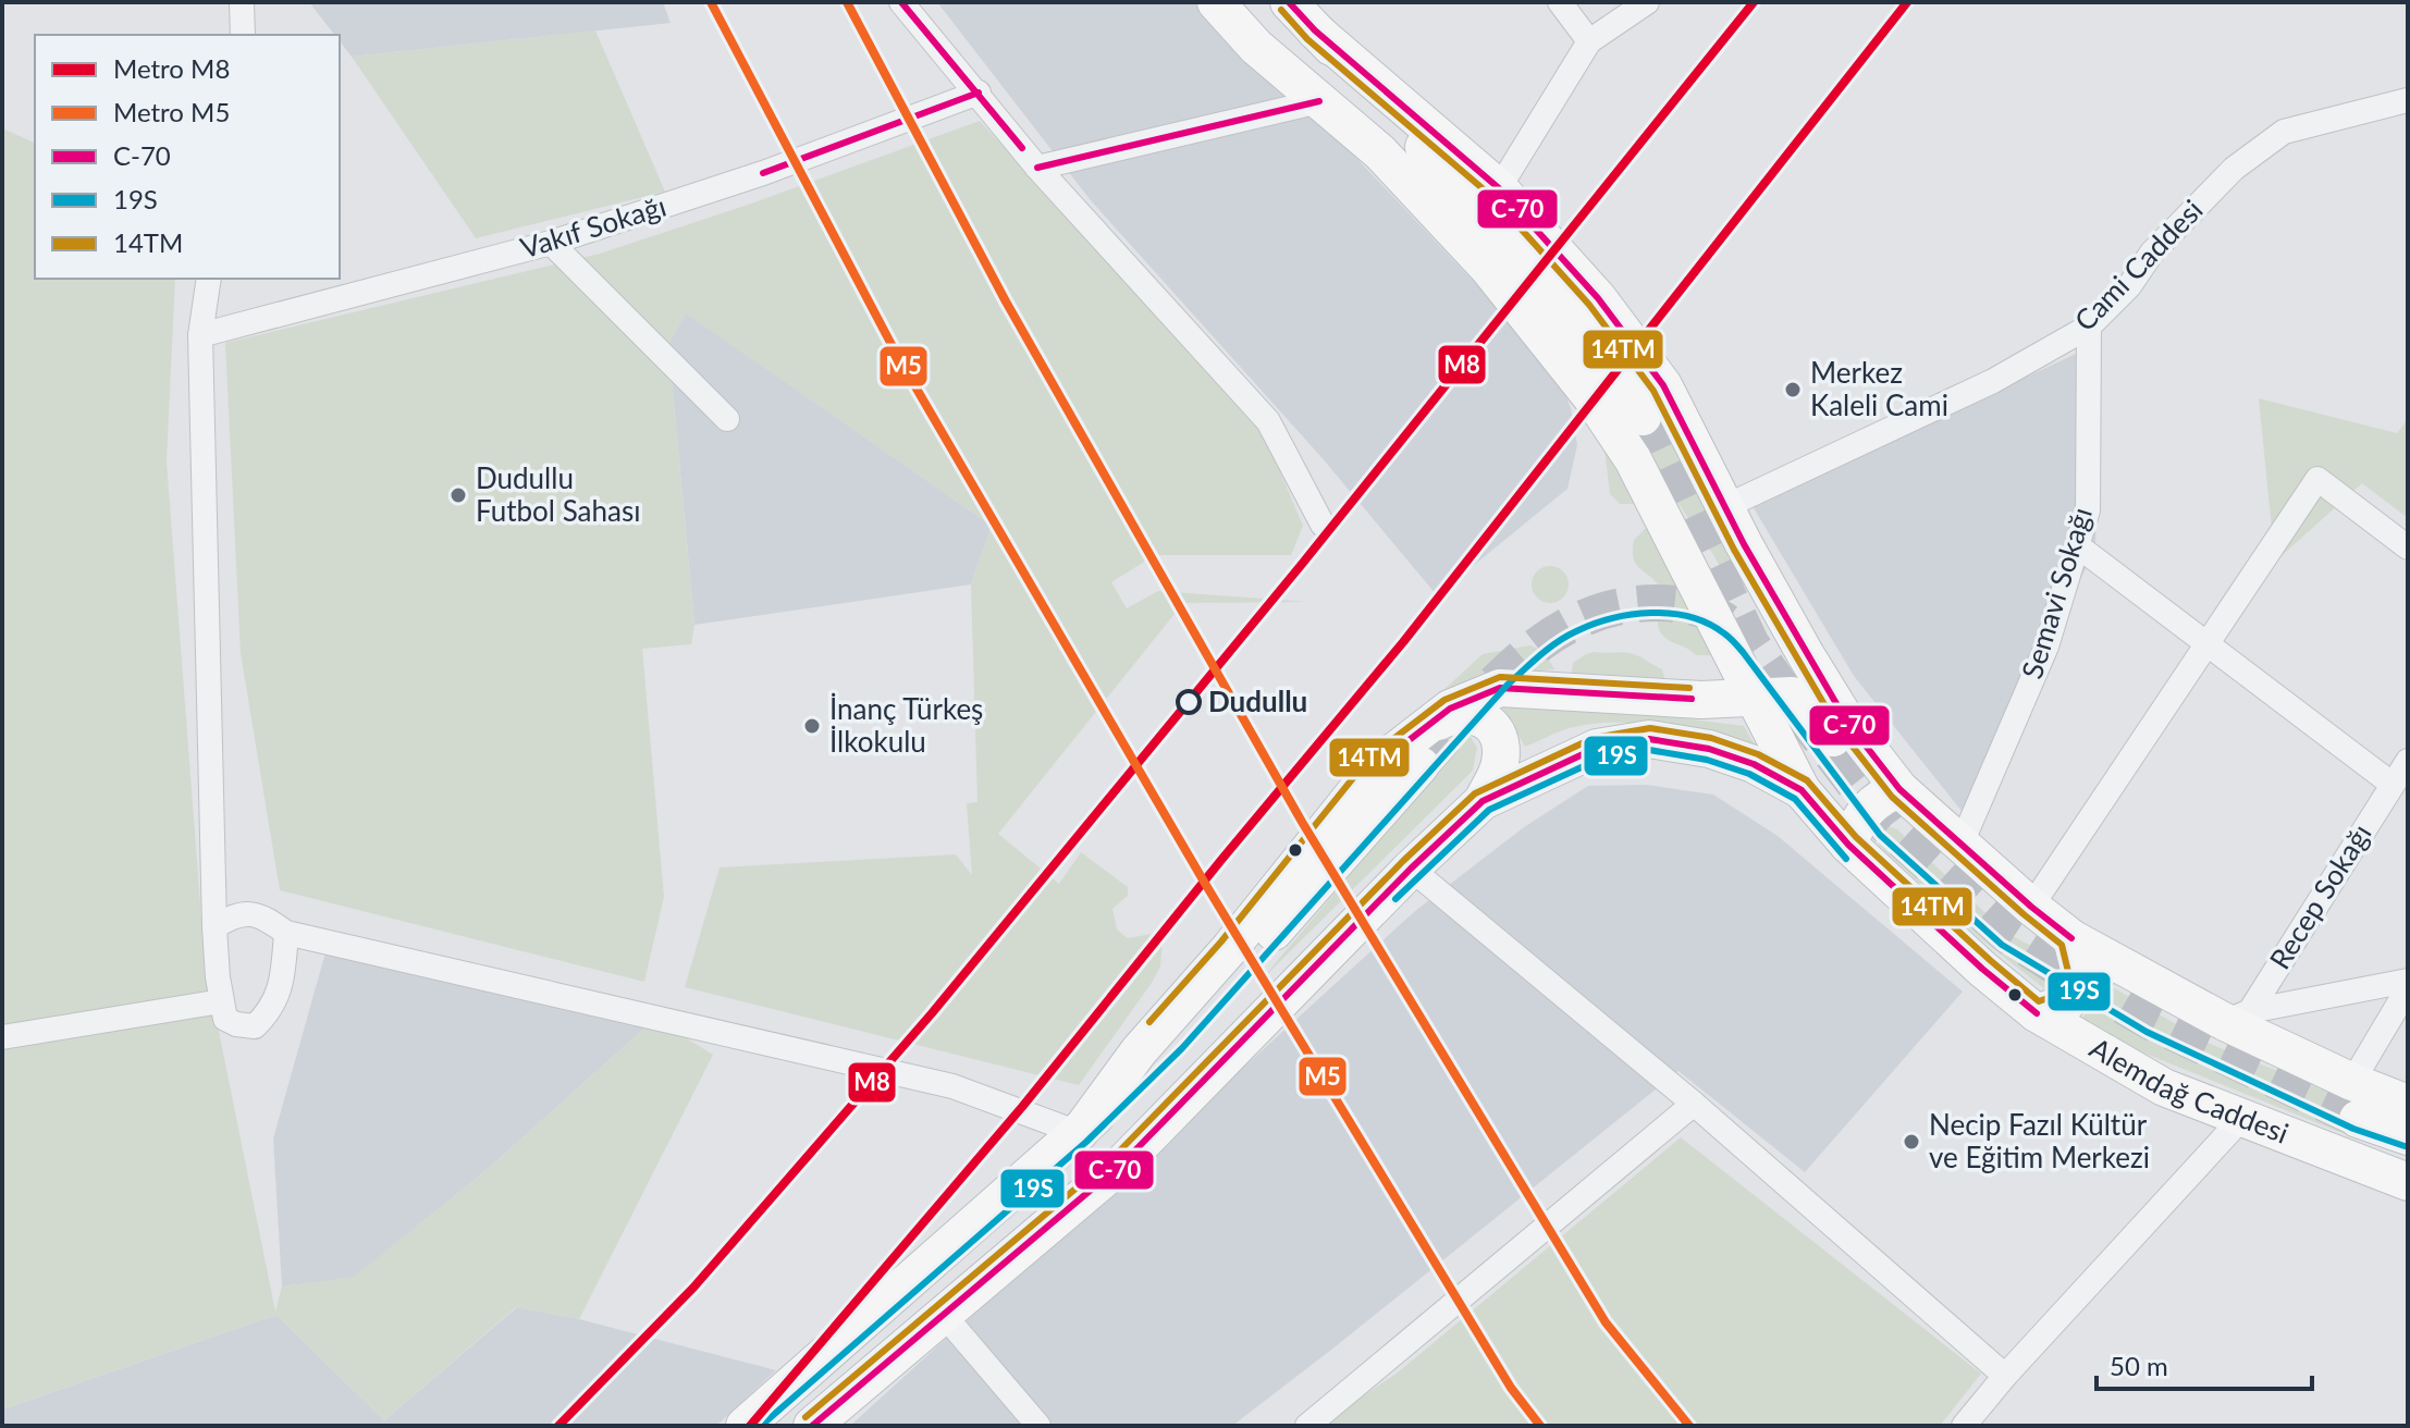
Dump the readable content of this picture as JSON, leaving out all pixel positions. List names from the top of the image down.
{
  "streets": {
    "main road": ["Alemdağ Caddesi"],
    "street": [
      "Vakıf Sokağı",
      "Cami Caddesi",
      "Semavi Sokağı",
      "Recep Sokağı"
    ]
  },
  "crossings": [
    ["Cami Caddesi", "Semavi Sokağı"]
  ],
  "places": [
    "Merkez Kaleli Cami",
    "Dudullu Futbol Sahası",
    "Dudullu",
    "İnanç Türkeş İlkokulu",
    "Necip Fazıl Kültür ve Eğitim Merkezi"
  ],
  "lines": [
    "metro line M8",
    "metro line M5",
    "transit line C-70",
    "transit line 14TM",
    "transit line 19S"
  ],
  "legend": [
    "Metro M8",
    "Metro M5",
    "C-70",
    "19S",
    "14TM"
  ],
  "scale_bar": "50 m"
}
